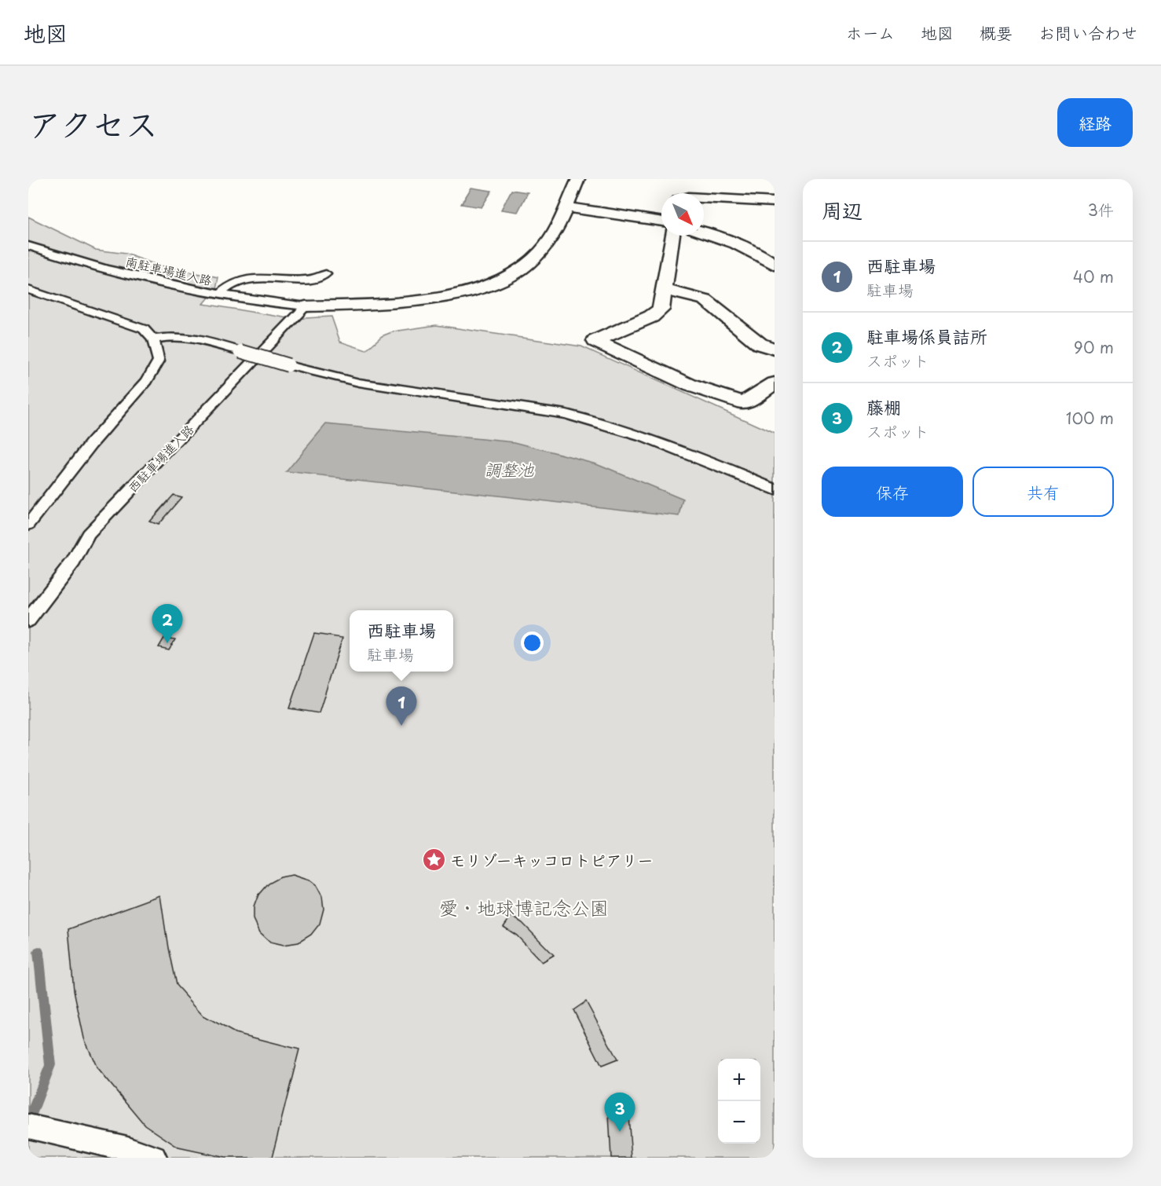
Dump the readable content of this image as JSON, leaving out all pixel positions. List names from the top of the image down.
{
  "streets": {
    "lane": ["南駐車場進入路", "西駐車場進入路"]
  },
  "crossings": [
    ["南駐車場進入路", "西駐車場進入路"]
  ],
  "water": ["調整池"],
  "parks": ["愛・地球博記念公園"],
  "places": {
    "place": ["モリゾーキッコロトピアリー"]
  },
  "north": "bottom right",
  "page": {
    "header": "地図",
    "nav": [
      "ホーム",
      "地図",
      "概要",
      "お問い合わせ"
    ],
    "title": "アクセス",
    "buttons": [
      "経路",
      ["保存", "共有"]
    ],
    "heading": ["周辺", "3件"],
    "list": [
      {
        "mark": "1",
        "name": "西駐車場",
        "note": "駐車場",
        "value": "40 m"
      },
      {
        "mark": "2",
        "name": "駐車場係員詰所",
        "note": "スポット",
        "value": "90 m"
      },
      {
        "mark": "3",
        "name": "藤棚",
        "note": "スポット",
        "value": "100 m"
      }
    ],
    "pins": ["2", "1", "3"],
    "popup": ["西駐車場", "駐車場"],
    "map_buttons": ["+", "−"]
  }
}
